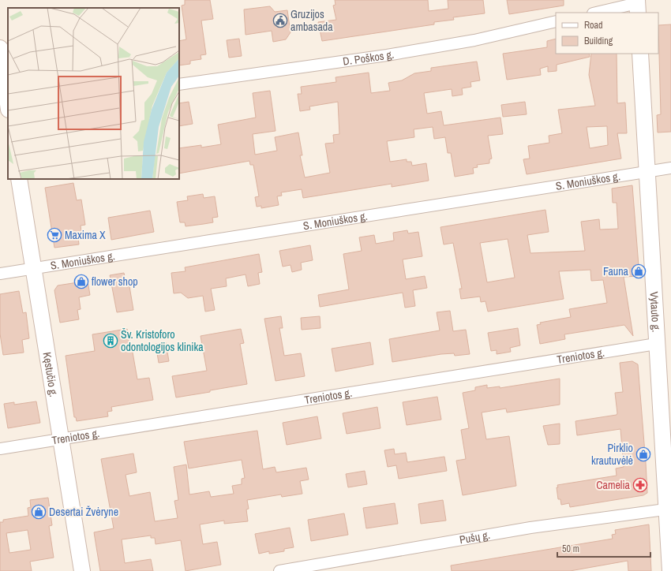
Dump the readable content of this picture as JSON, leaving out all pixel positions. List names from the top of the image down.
{
  "streets": {
    "street": [
      "D. Poškos g.",
      "S. Moniuškos g.",
      "Vytauto g.",
      "Treniotos g.",
      "Kęstučio g.",
      "Pušų g."
    ]
  },
  "crossings": [
    ["S. Moniuškos g.", "Vytauto g."],
    ["S. Moniuškos g.", "Kęstučio g."],
    ["Vytauto g.", "Treniotos g."],
    ["Vytauto g.", "Pušų g."],
    ["Treniotos g.", "Kęstučio g."]
  ],
  "places": {
    "public building": ["Gruzijos ambasada"],
    "supermarket": ["Maxima X"],
    "shop": [
      "Fauna",
      "flower shop",
      "Pirklio krautuvėlė",
      "Desertai Žvėryne"
    ],
    "building": ["Šv. Kristoforo odontologijos klinika"],
    "pharmacy": ["Camelia"]
  },
  "legend": ["Road", "Building"],
  "scale_bar": "50 m"
}
